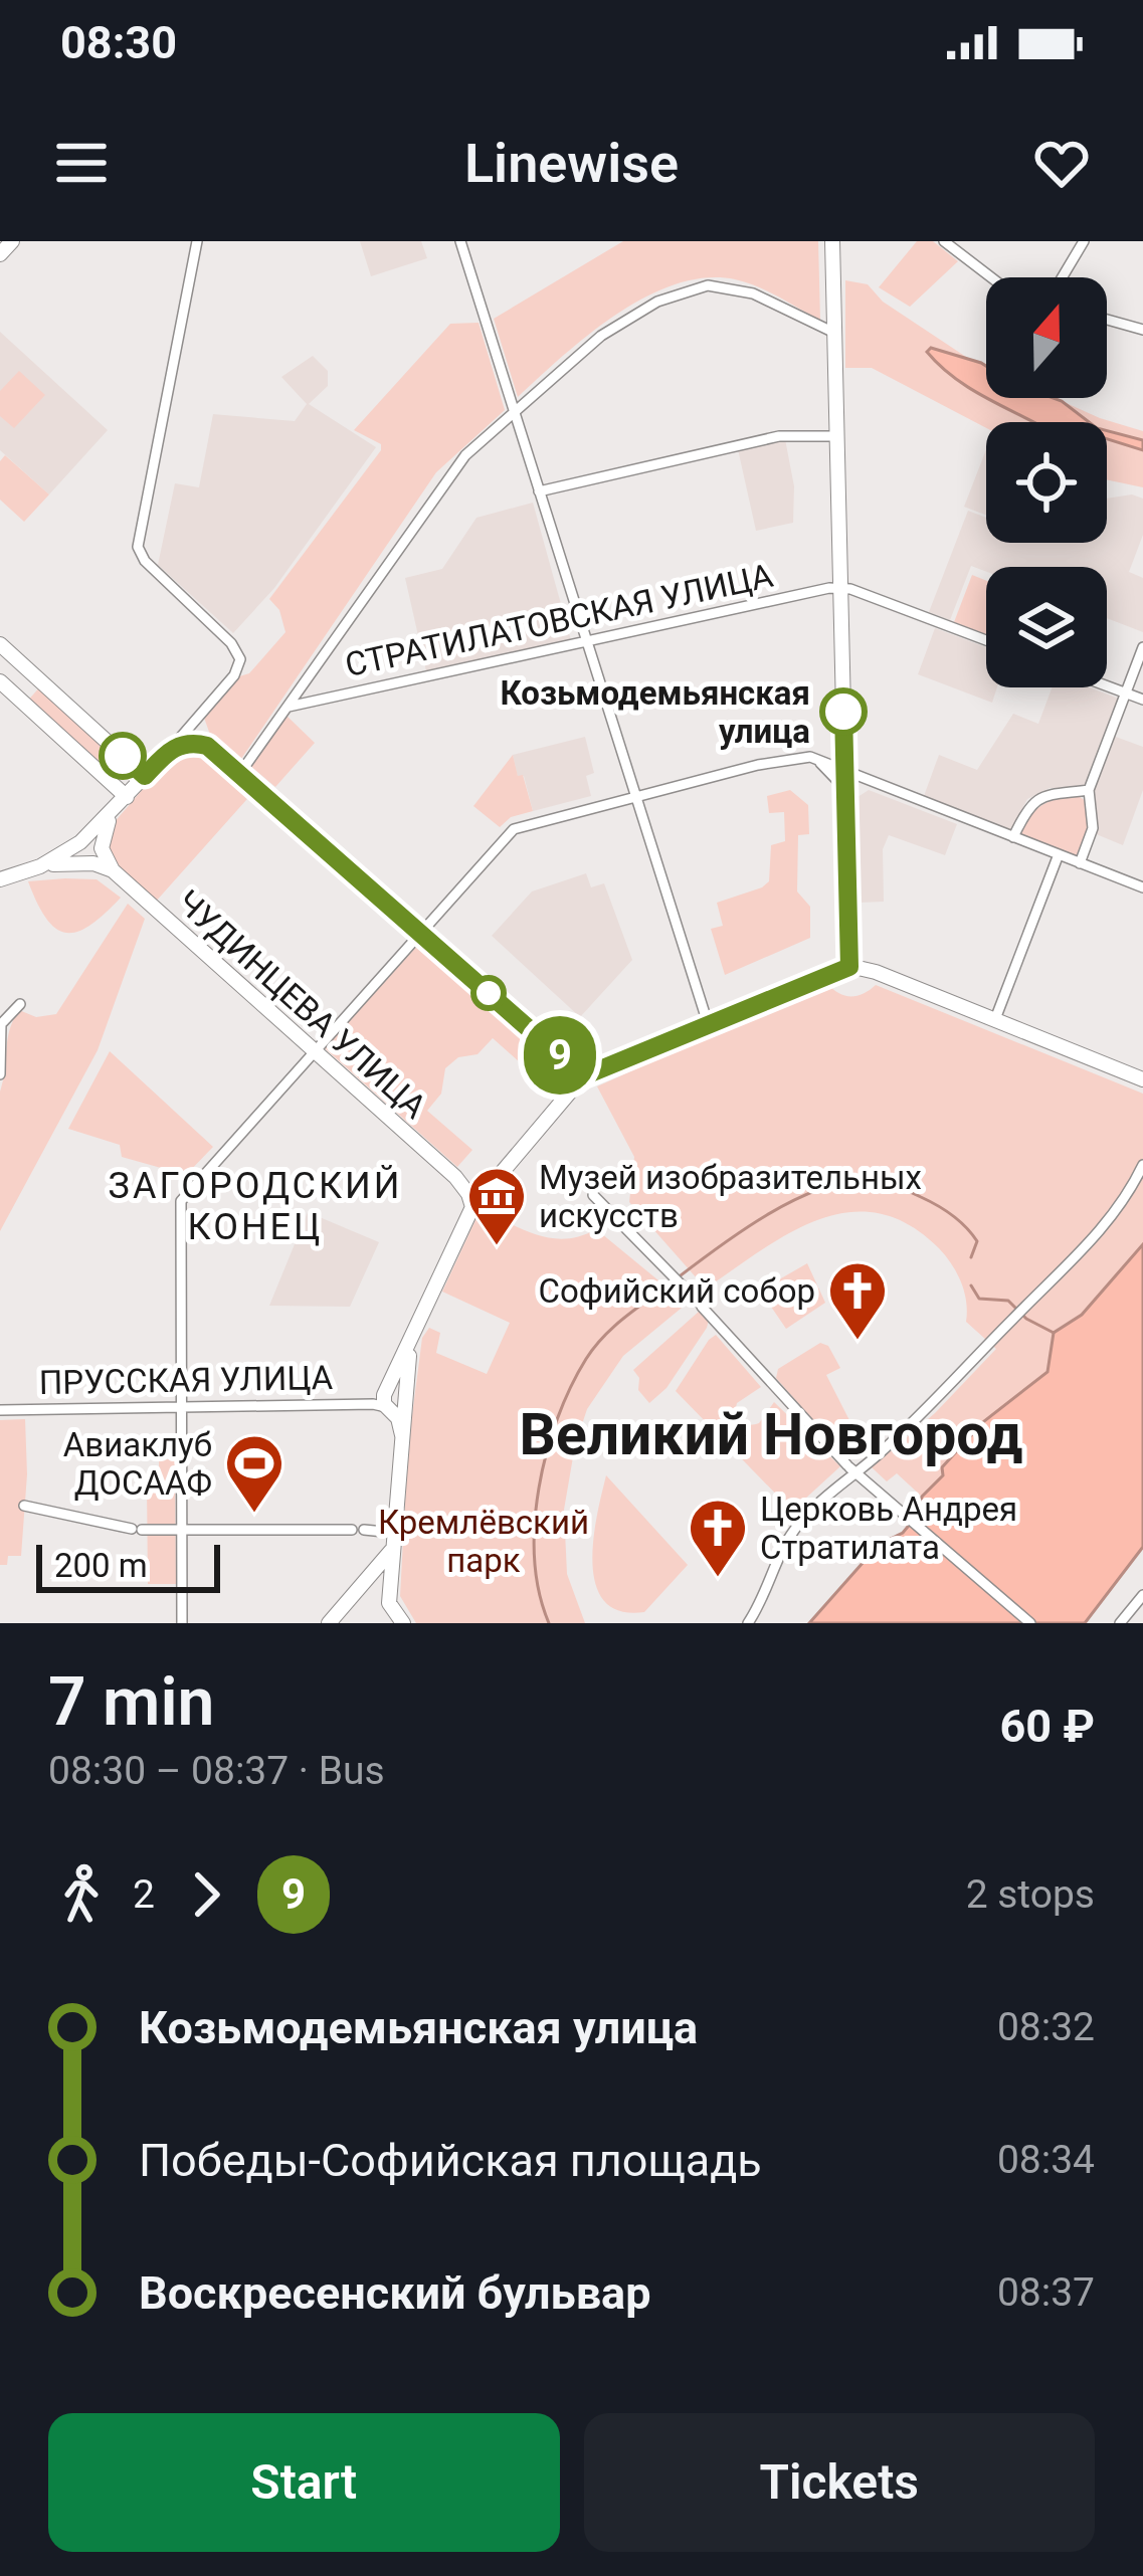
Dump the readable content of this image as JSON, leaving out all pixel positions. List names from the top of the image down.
{
  "streets": {
    "main road": ["ЧУДИНЦЕВА УЛИЦА"],
    "street": ["СТРАТИЛАТОВСКАЯ УЛИЦА", "ПРУССКАЯ УЛИЦА"]
  },
  "districts": ["ЗАГОРОДСКИЙ КОНЕЦ", "Великий Новгород"],
  "parks": ["Кремлёвский парк"],
  "places": {
    "other": ["Козьмодемьянская улица"],
    "museum": ["Музей изобразительных искусств"],
    "church": ["Софийский собор", "Церковь Андрея Стратилата"],
    "sports": ["Авиаклуб ДОСААФ"]
  },
  "lines": ["bus line 9"],
  "scale_bar": "200 m",
  "north": "top",
  "page": {
    "status": "08:30",
    "header": "Linewise",
    "on_map": "9",
    "scale": "200 m",
    "heading": ["7 min", "08:30 – 08:37 · Bus", "60 ₽"],
    "legs": ["2", "9", "2 stops"],
    "list": [
      {
        "name": "Козьмодемьянская улица",
        "value": "08:32"
      },
      {
        "name": "Победы-Софийская площадь",
        "value": "08:34"
      },
      {
        "name": "Воскресенский бульвар",
        "value": "08:37"
      }
    ],
    "buttons": ["Start", "Tickets"]
  }
}
